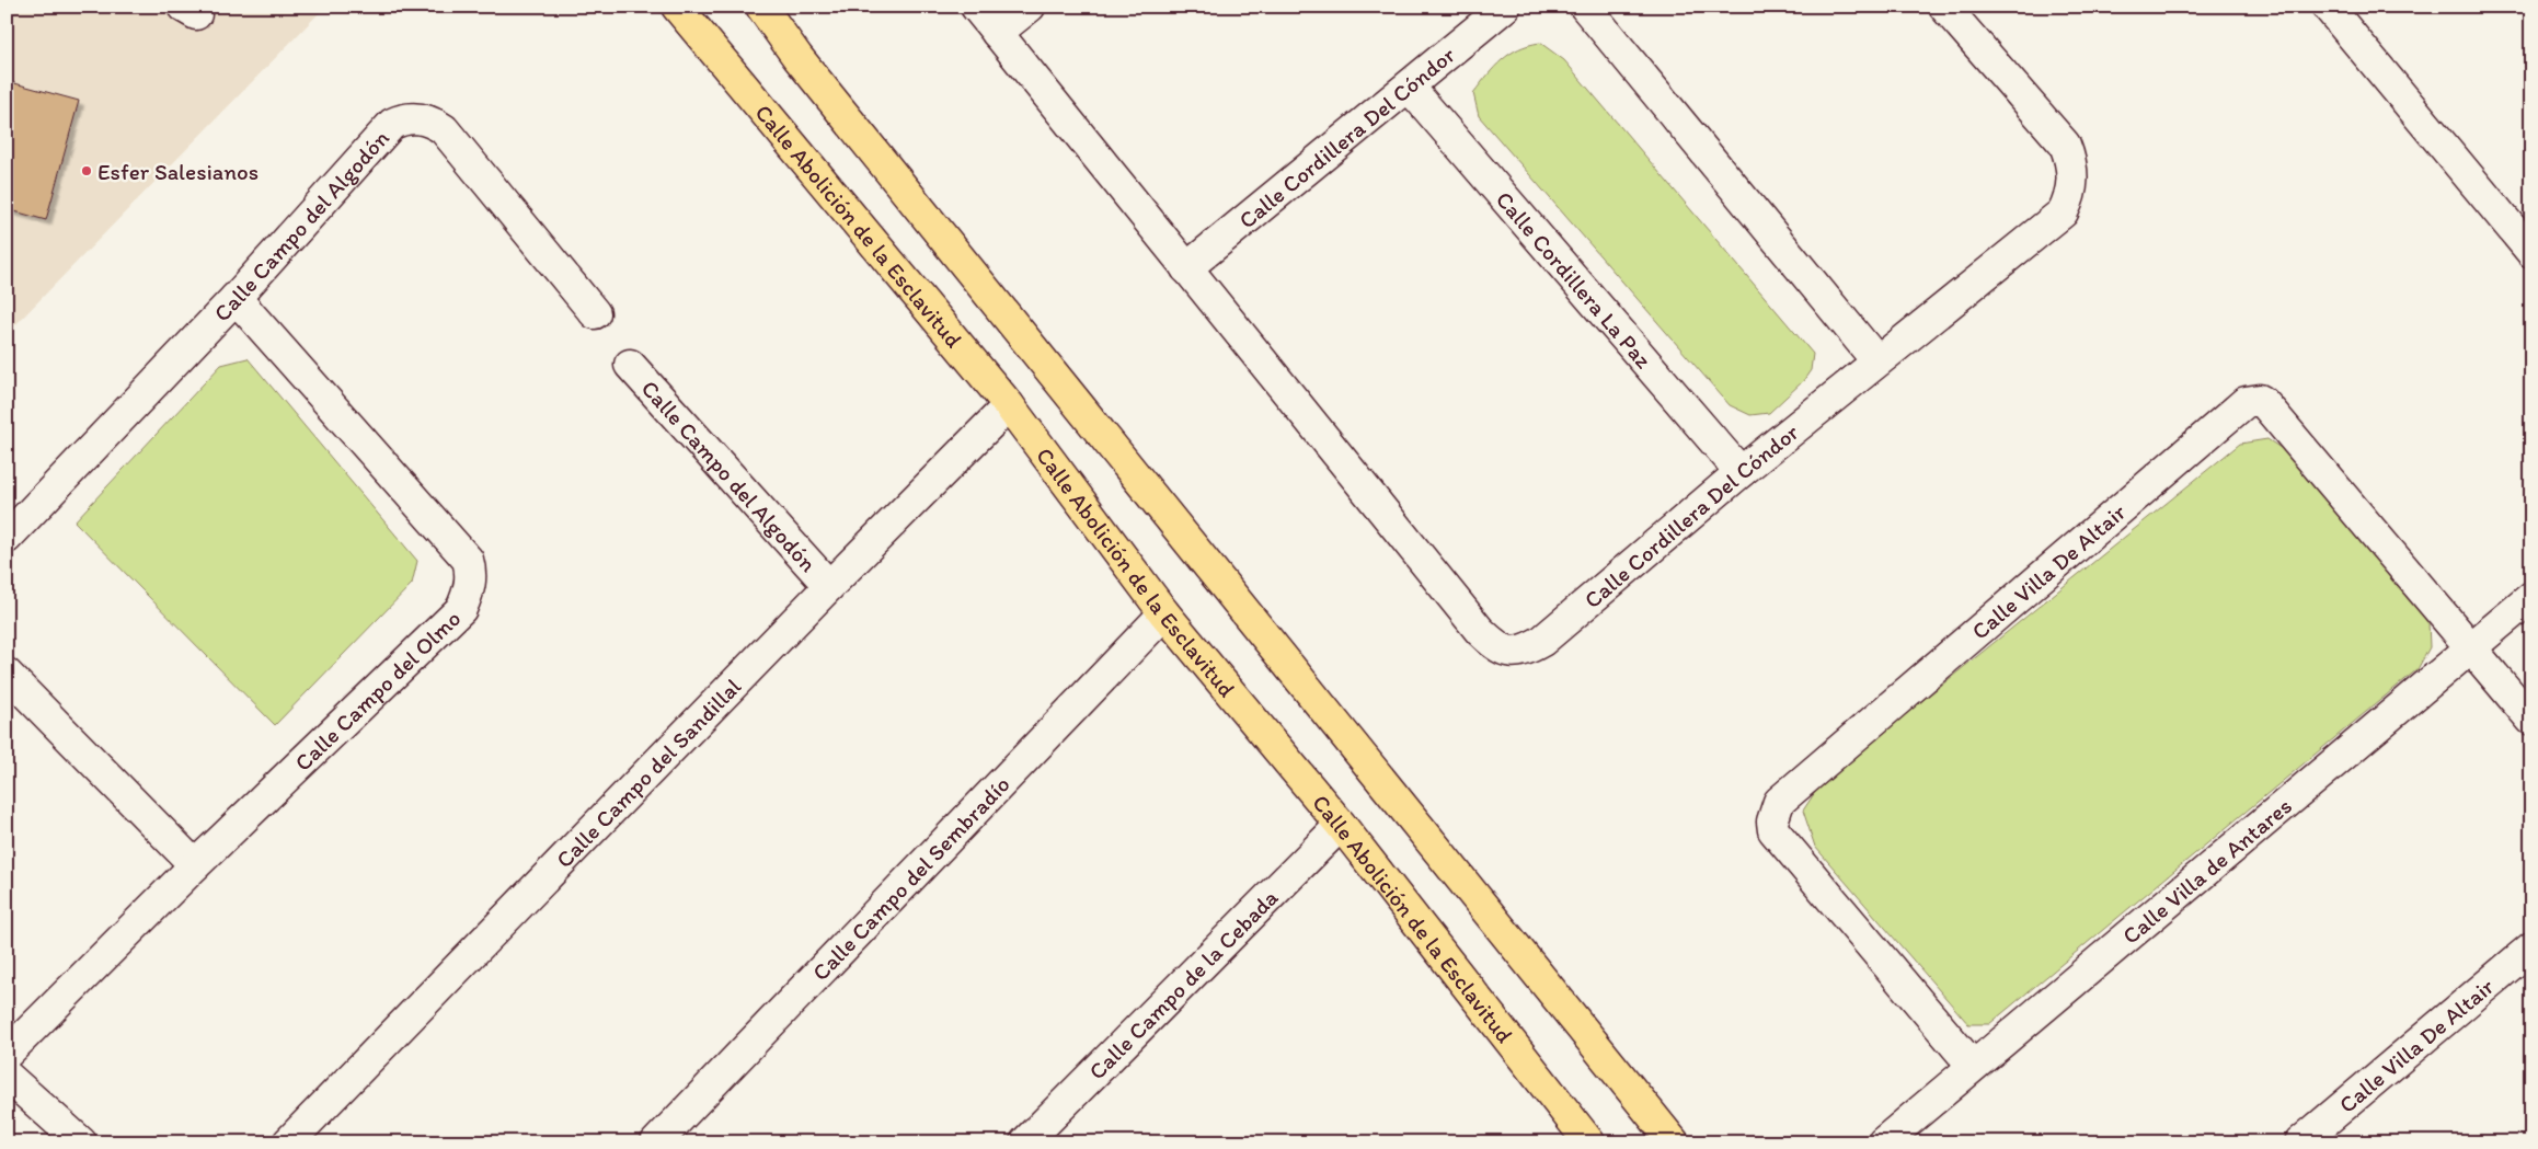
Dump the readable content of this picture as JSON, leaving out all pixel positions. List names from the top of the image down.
{
  "streets": {
    "main road": ["Calle Abolición de la Esclavitud"],
    "street": [
      "Calle Cordillera Del Cóndor",
      "Calle Campo del Algodón",
      "Calle Cordillera La Paz",
      "Calle Villa De Altair",
      "Calle Campo del Olmo",
      "Calle Campo del Sandillal",
      "Calle Villa de Antares",
      "Calle Campo del Sembradío",
      "Calle Campo de la Cebada"
    ]
  },
  "crossings": [
    ["Calle Cordillera Del Cóndor", "Calle Cordillera La Paz"],
    ["Calle Campo del Algodón", "Calle Campo del Olmo"],
    ["Calle Campo del Algodón", "Calle Campo del Sandillal"],
    ["Calle Abolición de la Esclavitud", "Calle Campo del Sandillal"],
    ["Calle Abolición de la Esclavitud", "Calle Campo del Sembradío"],
    ["Calle Abolición de la Esclavitud", "Calle Campo de la Cebada"],
    ["Calle Villa De Altair", "Calle Villa de Antares"]
  ],
  "places": ["Esfer Salesianos"]
}
